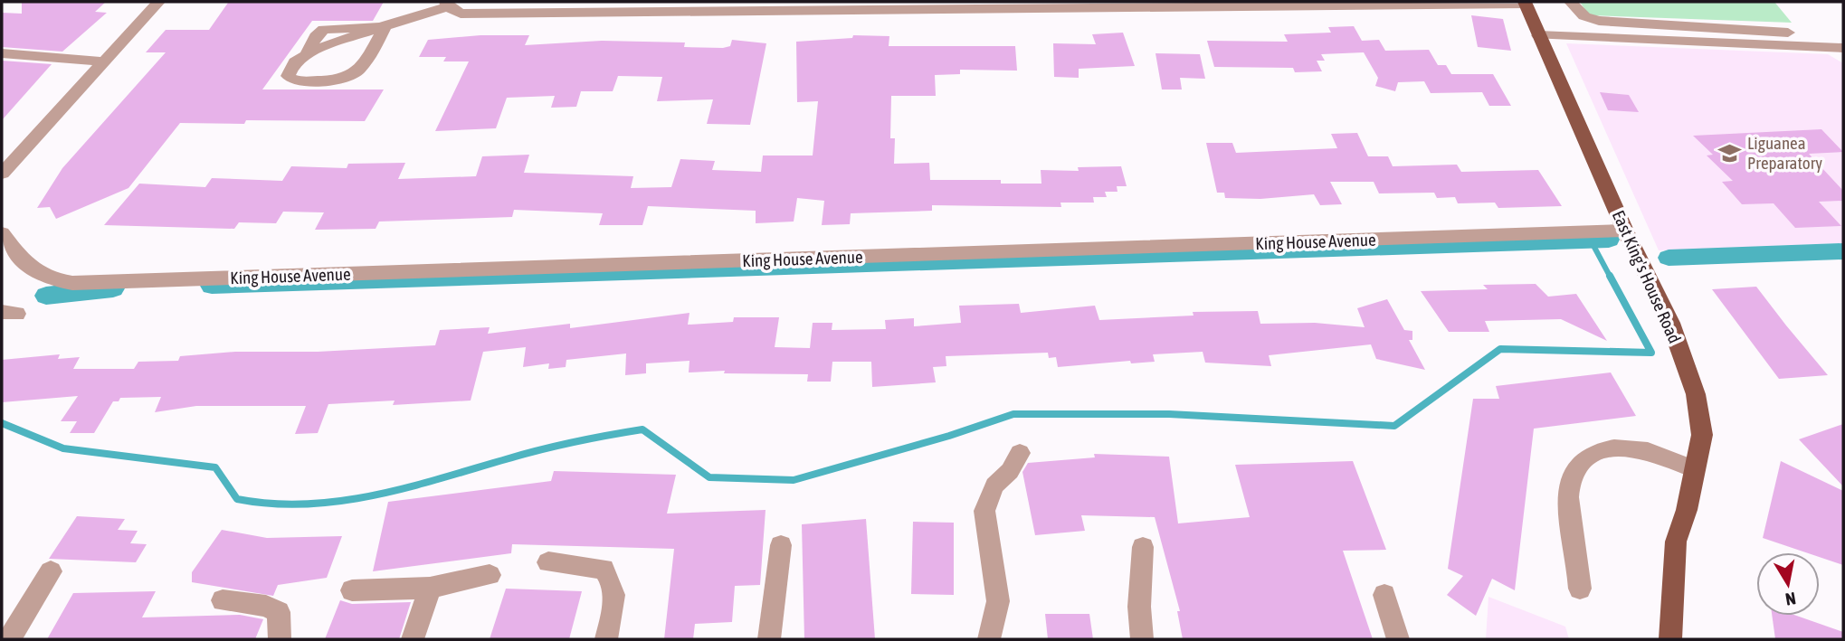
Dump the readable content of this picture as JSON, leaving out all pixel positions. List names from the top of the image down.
{
  "streets": {
    "main road": ["East King's House Road"],
    "street": ["King House Avenue"]
  },
  "crossings": [
    ["King House Avenue", "East King's House Road"]
  ],
  "places": {
    "school or university": ["Liguanea Preparatory"]
  },
  "north": "bottom"
}
